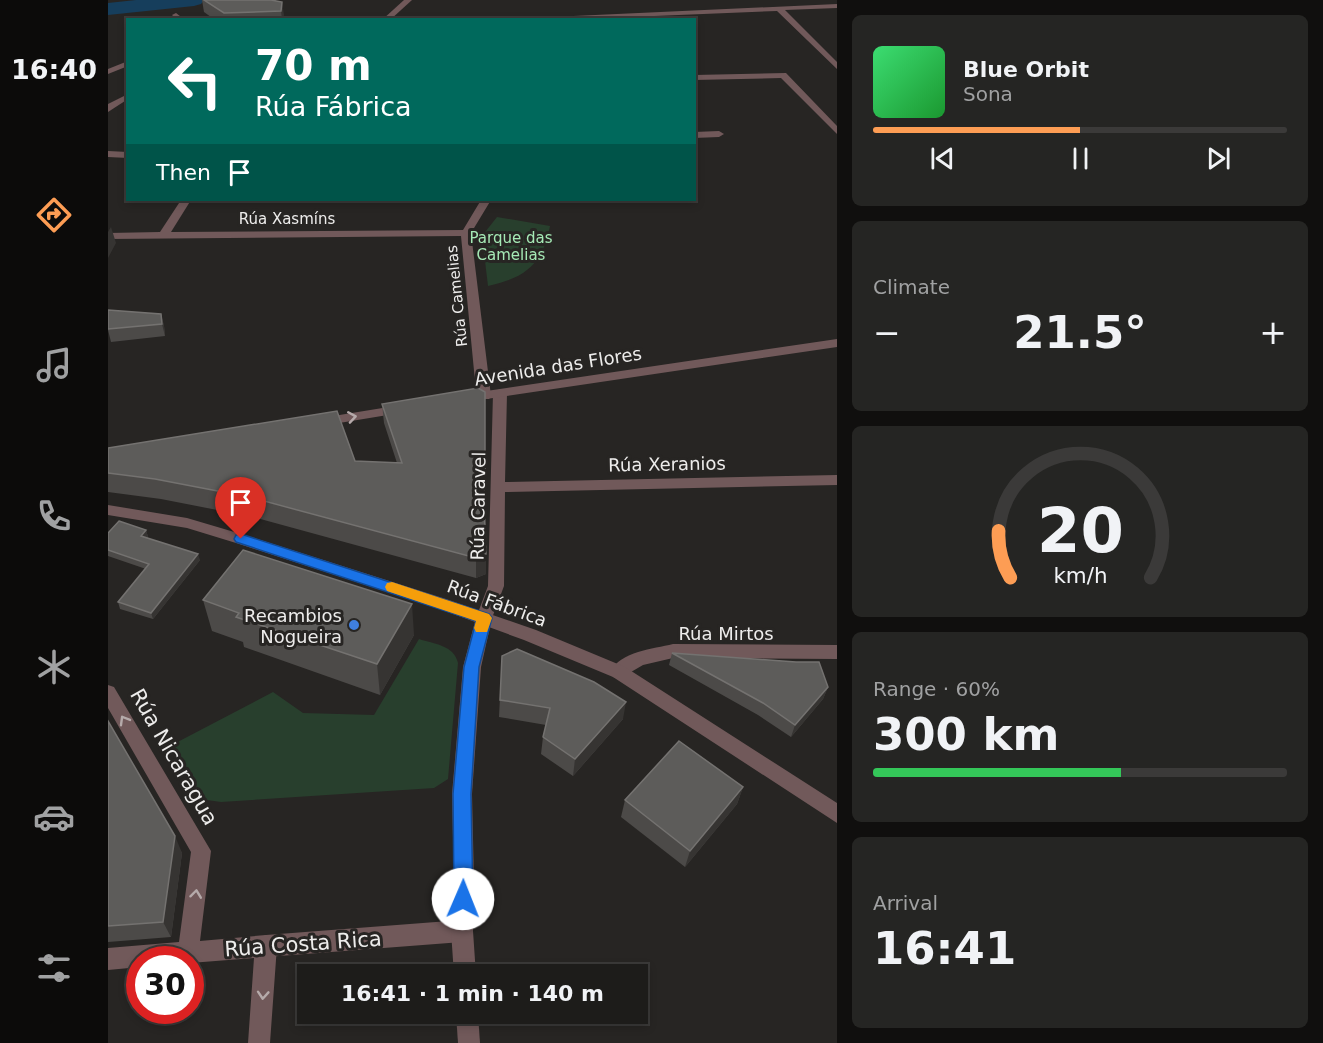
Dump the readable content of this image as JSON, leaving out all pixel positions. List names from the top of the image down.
{
  "streets": {
    "street": [
      "Rúa Xasmíns",
      "Rúa Camelias",
      "Avenida das Flores",
      "Rúa Xeranios",
      "Rúa Caravel",
      "Rúa Fábrica",
      "Rúa Mirtos",
      "Rúa Nicaragua",
      "Rúa Costa Rica"
    ]
  },
  "crossings": [
    ["Rúa Xasmíns", "Rúa Camelias"],
    ["Rúa Camelias", "Avenida das Flores"],
    ["Rúa Camelias", "Rúa Caravel"],
    ["Avenida das Flores", "Rúa Caravel"],
    ["Rúa Xeranios", "Rúa Caravel"],
    ["Rúa Caravel", "Rúa Fábrica"],
    ["Rúa Caravel", "Rúa Costa Rica"],
    ["Rúa Fábrica", "Rúa Mirtos"]
  ],
  "one_way": ["Rúa Nicaragua"],
  "parks": ["Parque das Camelias"],
  "places": ["Recambios Nogueira"],
  "page": {
    "tabs": "16:40",
    "turn": ["70 m", "Rúa Fábrica"],
    "song": ["Blue Orbit", "Sona"],
    "then": "Then",
    "tile": [
      "Climate",
      ["Range · 60%", "300 km"],
      ["Arrival", "16:41"]
    ],
    "heat": ["−", "21.5°", "+"],
    "limit": "30",
    "trip": "16:41 · 1 min · 140 m",
    "gauge": ["20", "km/h"]
  }
}
